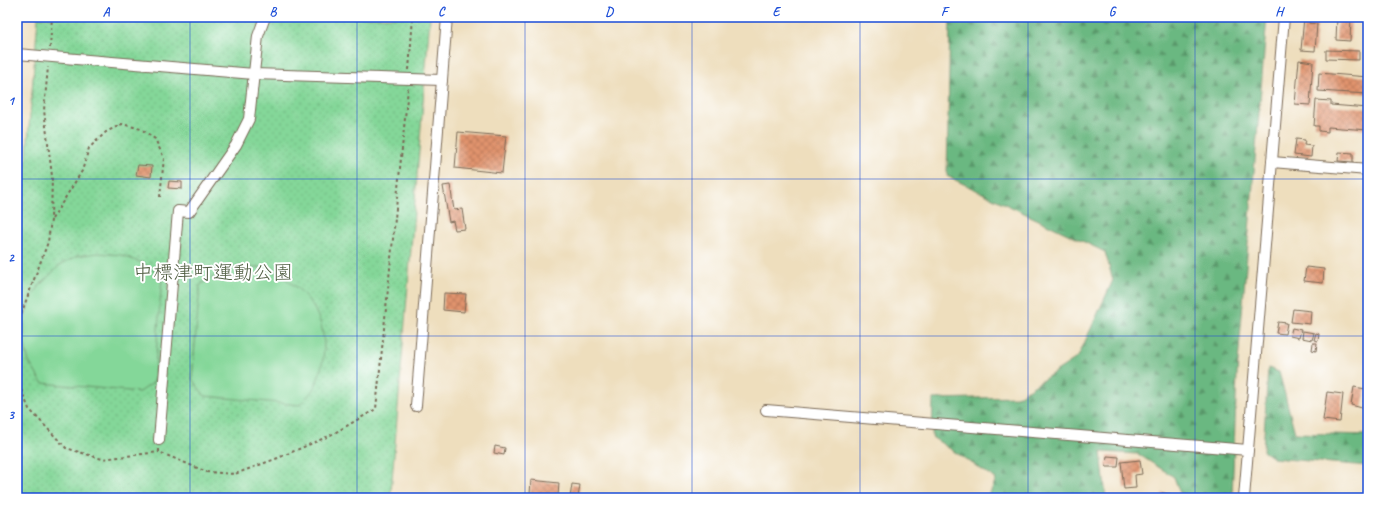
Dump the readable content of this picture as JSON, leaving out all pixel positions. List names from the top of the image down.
{
  "parks": ["中標津町運動公園"],
  "grid": {
    "columns": [
      "A",
      "B",
      "C",
      "D",
      "E",
      "F",
      "G",
      "H"
    ],
    "rows": ["1", "2", "3"]
  }
}
